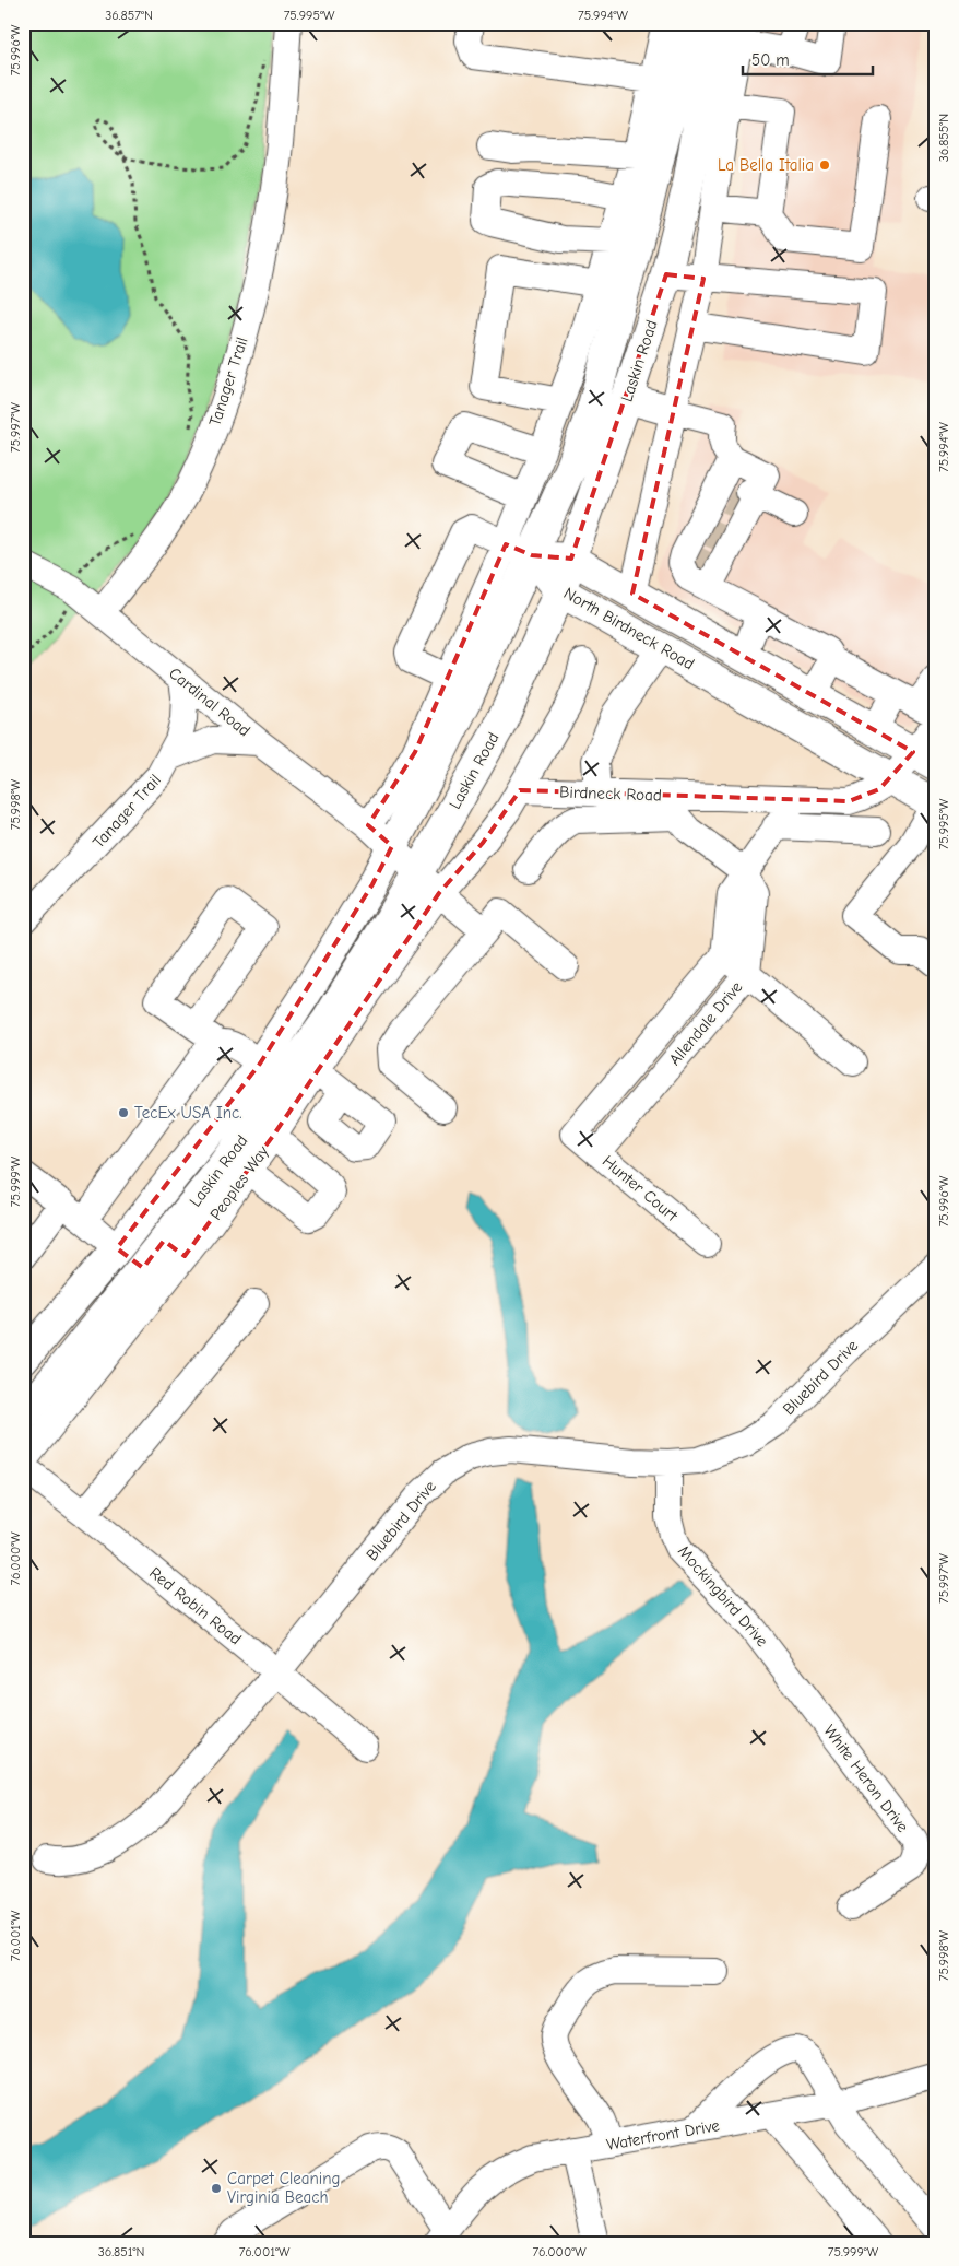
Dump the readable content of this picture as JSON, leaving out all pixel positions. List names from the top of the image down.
{
  "streets": {
    "main road": ["Laskin Road", "North Birdneck Road"],
    "street": [
      "Tanager Trail",
      "Cardinal Road",
      "Birdneck Road",
      "Allendale Drive",
      "Peoples Way",
      "Hunter Court",
      "Bluebird Drive",
      "Mockingbird Drive",
      "Red Robin Road",
      "White Heron Drive",
      "Waterfront Drive"
    ]
  },
  "crossings": [
    ["Laskin Road", "North Birdneck Road"],
    ["Laskin Road", "Cardinal Road"],
    ["Laskin Road", "Peoples Way"],
    ["Tanager Trail", "Cardinal Road"],
    ["North Birdneck Road", "Birdneck Road"],
    ["Birdneck Road", "Allendale Drive"],
    ["Allendale Drive", "Hunter Court"],
    ["Bluebird Drive", "Mockingbird Drive"],
    ["Bluebird Drive", "Red Robin Road"],
    ["Mockingbird Drive", "White Heron Drive"]
  ],
  "places": ["La Bella Italia", "TecEx USA Inc.", "Carpet Cleaning Virginia Beach"],
  "scale_bar": "50 m",
  "coordinates": [
    "36.857°N",
    "75.995°W",
    "75.994°W",
    "75.996°W",
    "36.855°N",
    "75.997°W",
    "75.998°W",
    "75.999°W",
    "76.000°W",
    "76.001°W",
    "36.851°N"
  ]
}
